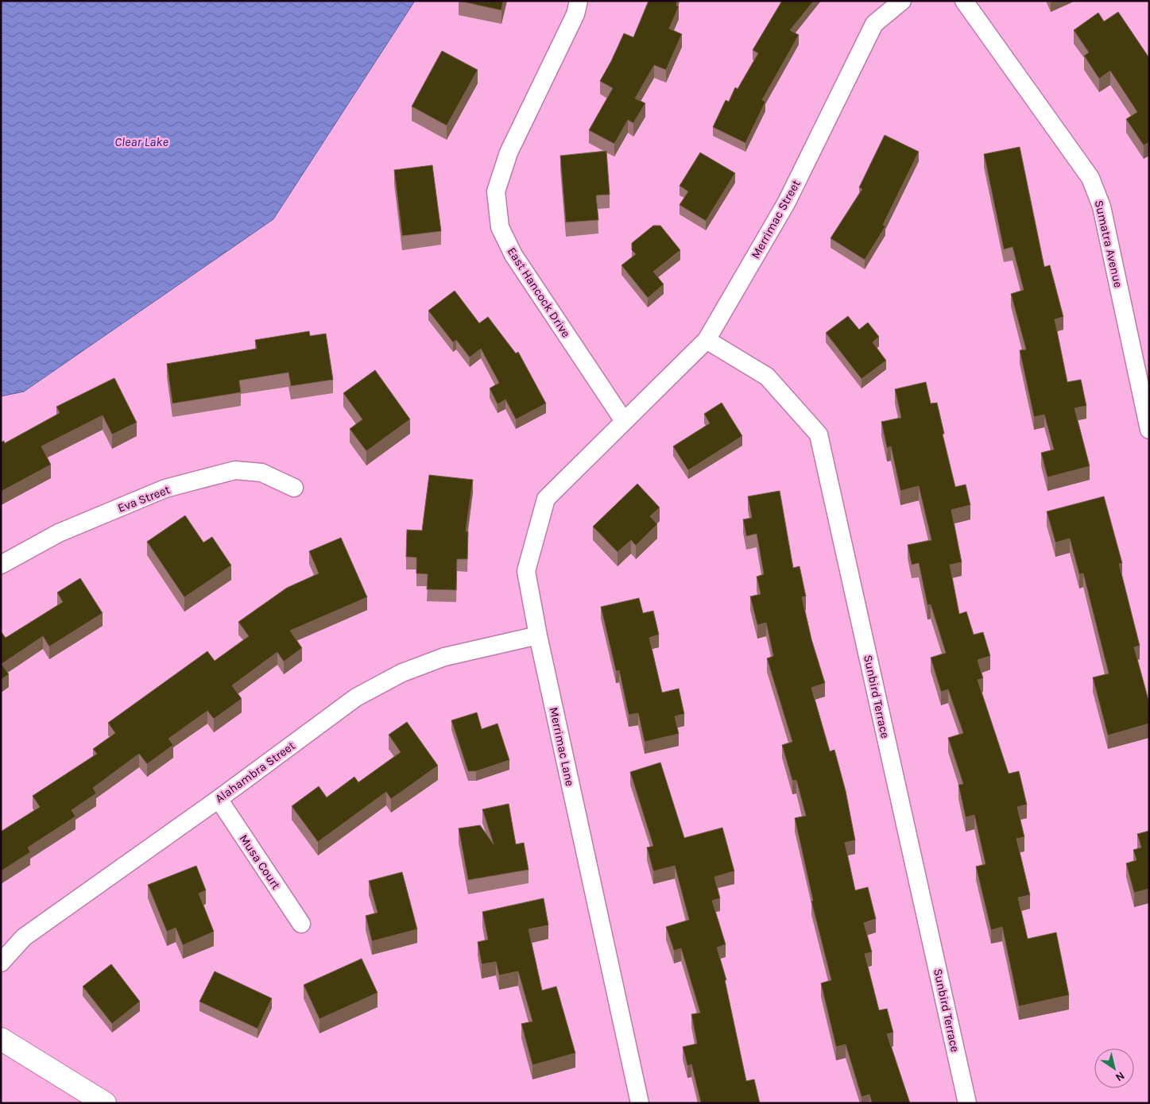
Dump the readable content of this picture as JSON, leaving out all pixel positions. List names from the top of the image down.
{
  "streets": {
    "street": [
      "Merrimac Street",
      "Sumatra Avenue",
      "East Hancock Drive",
      "Eva Street",
      "Sunbird Terrace",
      "Merrimac Lane",
      "Alahambra Street",
      "Musa Court"
    ]
  },
  "crossings": [
    ["Merrimac Street", "East Hancock Drive"],
    ["Merrimac Street", "Sunbird Terrace"],
    ["Merrimac Street", "Merrimac Lane"],
    ["East Hancock Drive", "Merrimac Lane"],
    ["Merrimac Lane", "Alahambra Street"],
    ["Alahambra Street", "Musa Court"]
  ],
  "water": ["Clear Lake"],
  "north": "bottom right"
}
